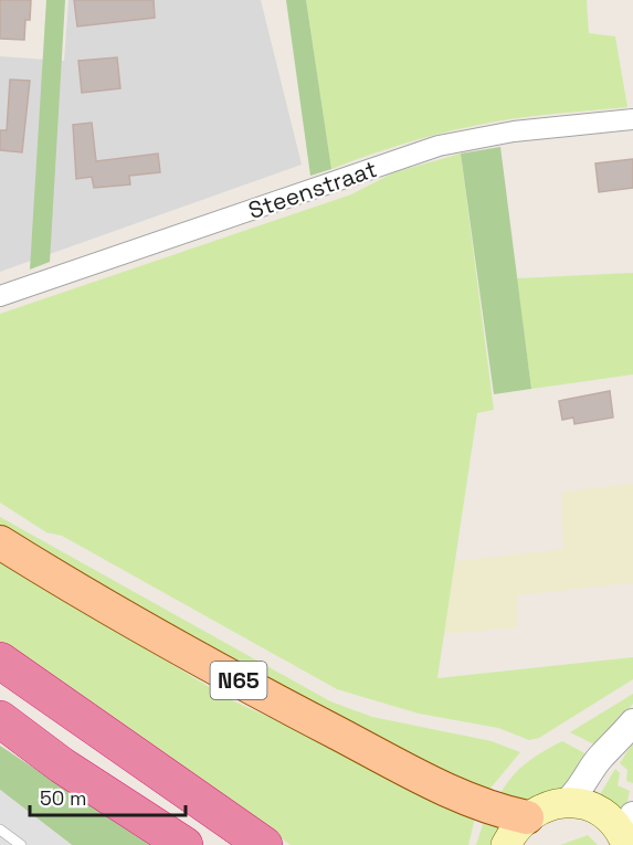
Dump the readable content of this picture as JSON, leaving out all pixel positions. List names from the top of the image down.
{
  "streets": {
    "main road": ["N65"],
    "street": ["Steenstraat"]
  },
  "scale_bar": "50 m"
}
